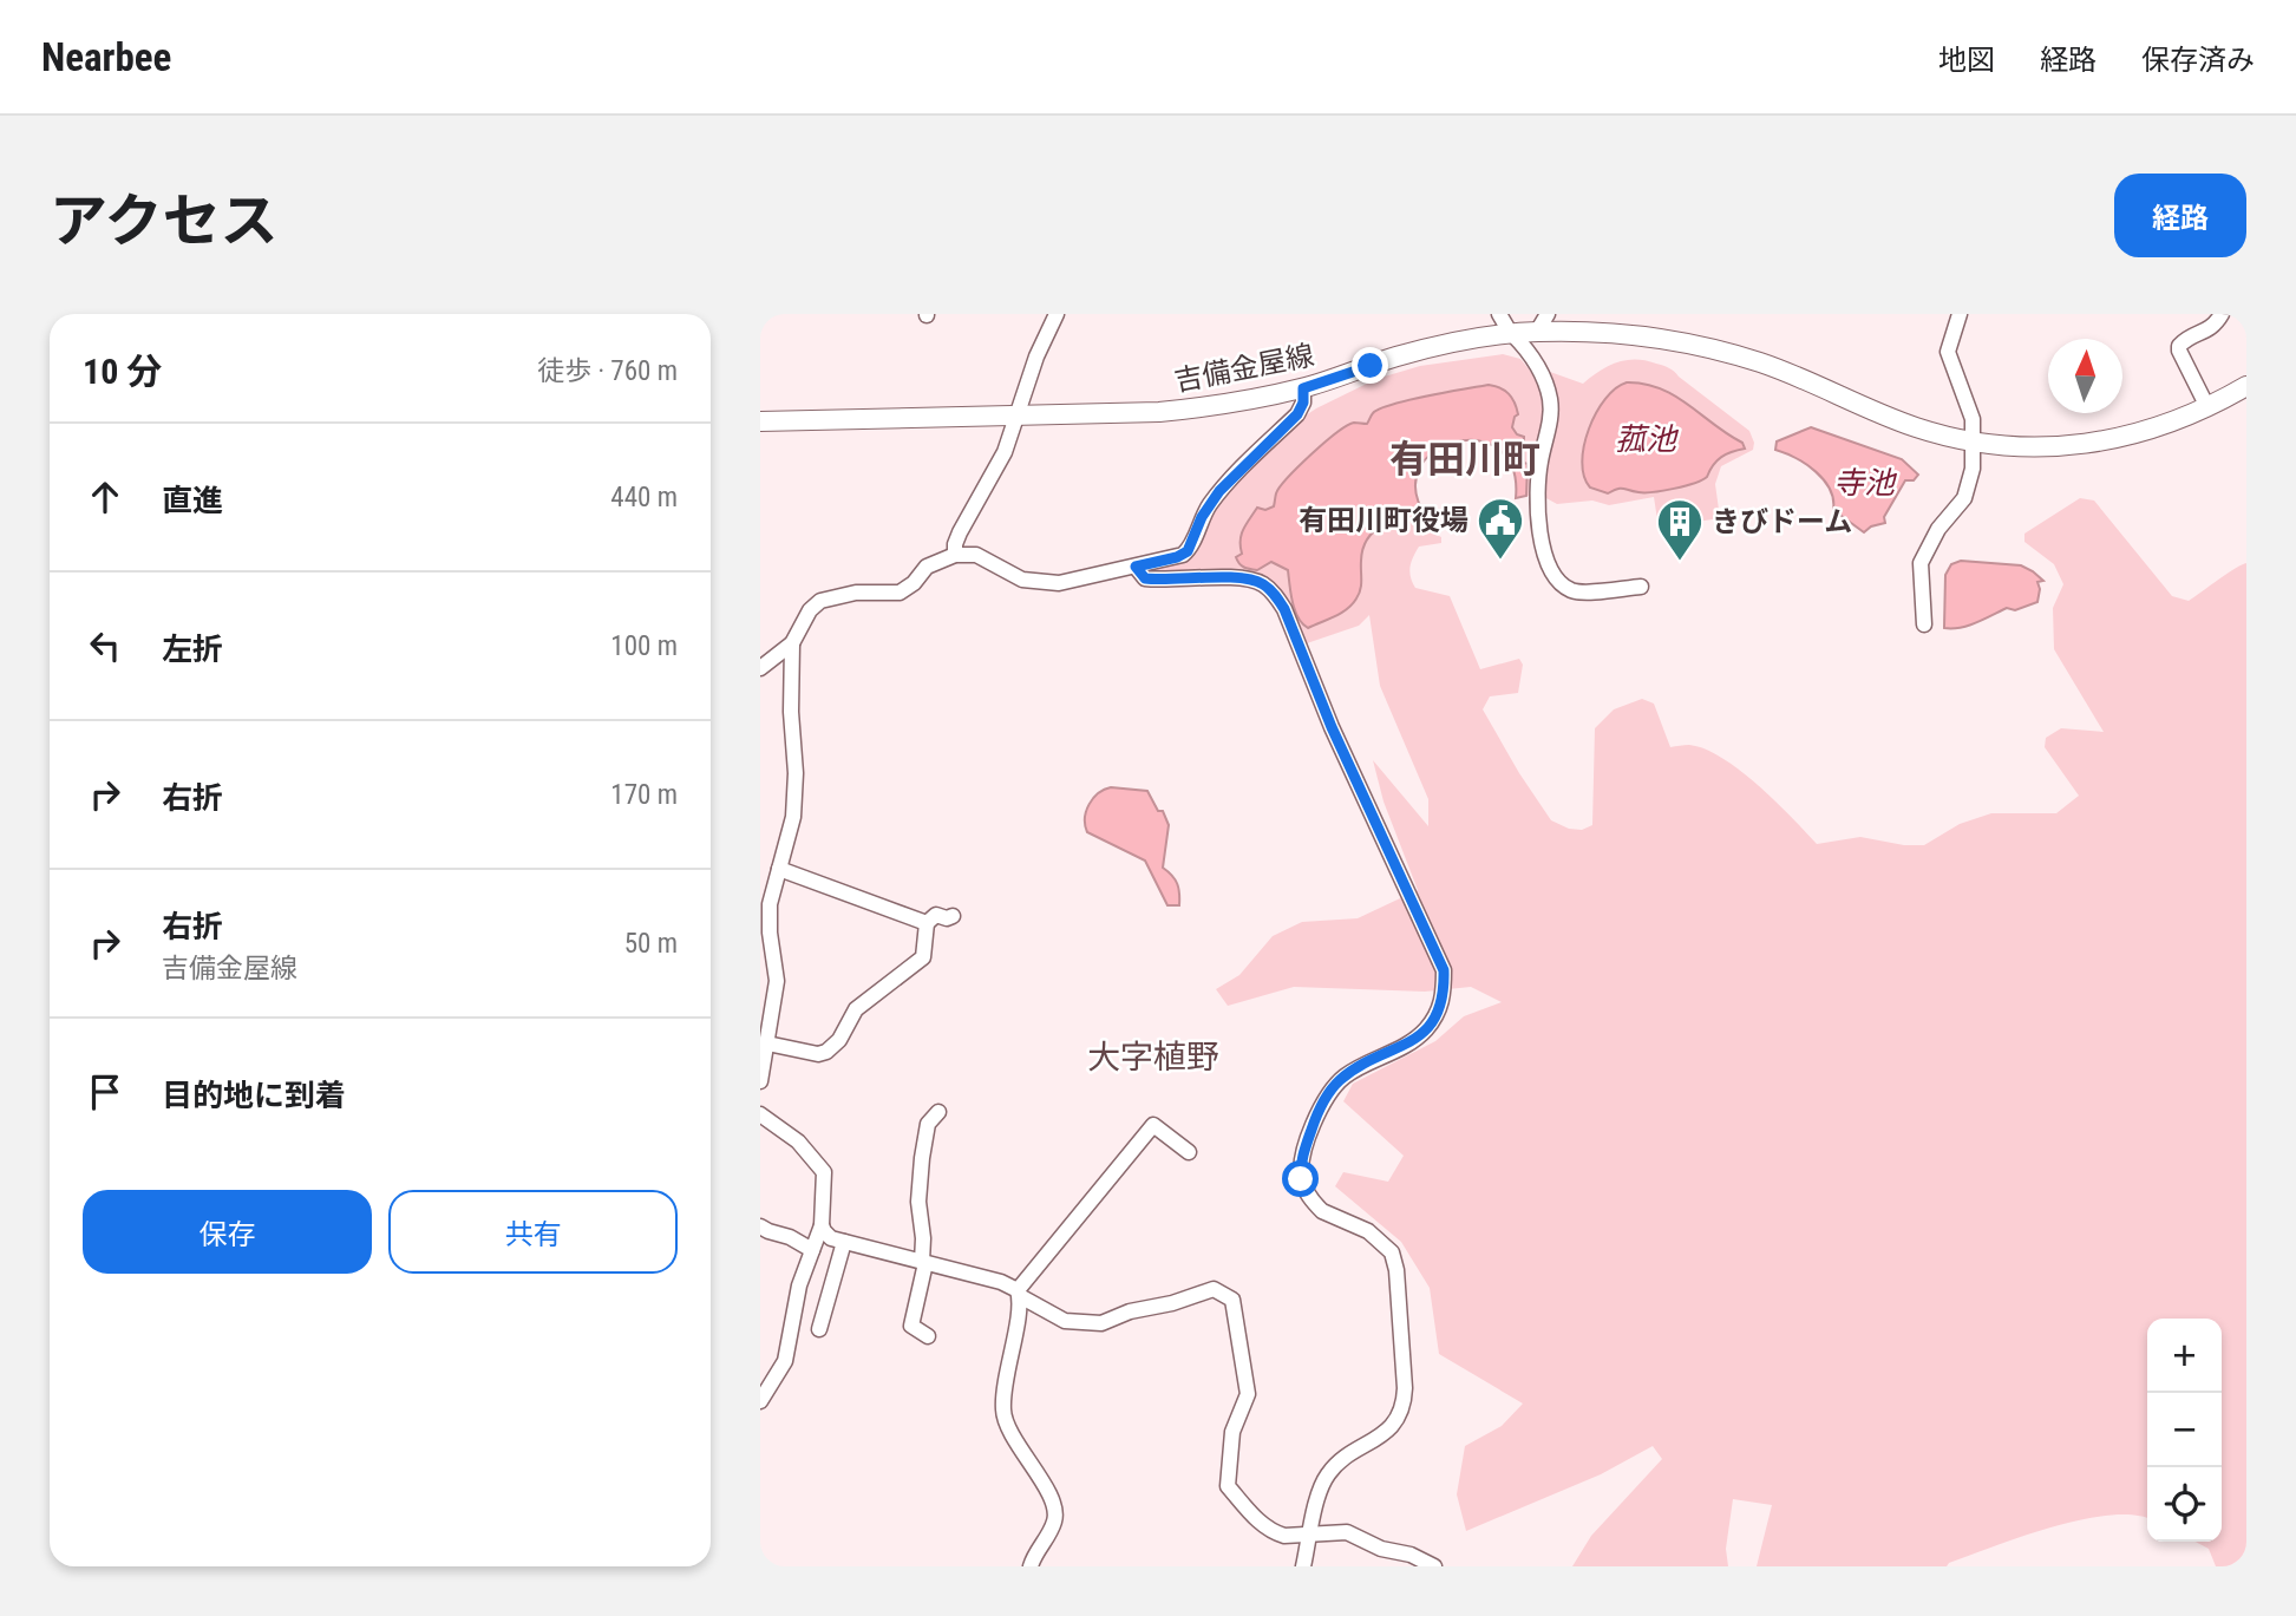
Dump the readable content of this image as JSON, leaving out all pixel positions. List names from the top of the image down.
{
  "streets": {
    "main road": ["吉備金屋線"]
  },
  "districts": ["有田川町", "大字植野"],
  "water": ["菰池", "寺池"],
  "places": {
    "public building": ["有田川町役場"],
    "building": ["きびドーム"]
  },
  "north": "top",
  "page": {
    "header": "Nearbee",
    "nav": ["地図", "経路", "保存済み"],
    "title": "アクセス",
    "buttons": [
      "経路",
      ["保存", "共有"]
    ],
    "heading": ["10 分", "徒歩 · 760 m"],
    "list": [
      ["直進", "440 m"],
      ["左折", "100 m"],
      ["右折", "170 m"],
      ["右折", "吉備金屋線", "50 m"],
      "目的地に到着"
    ],
    "map_buttons": ["+", "−"]
  }
}
